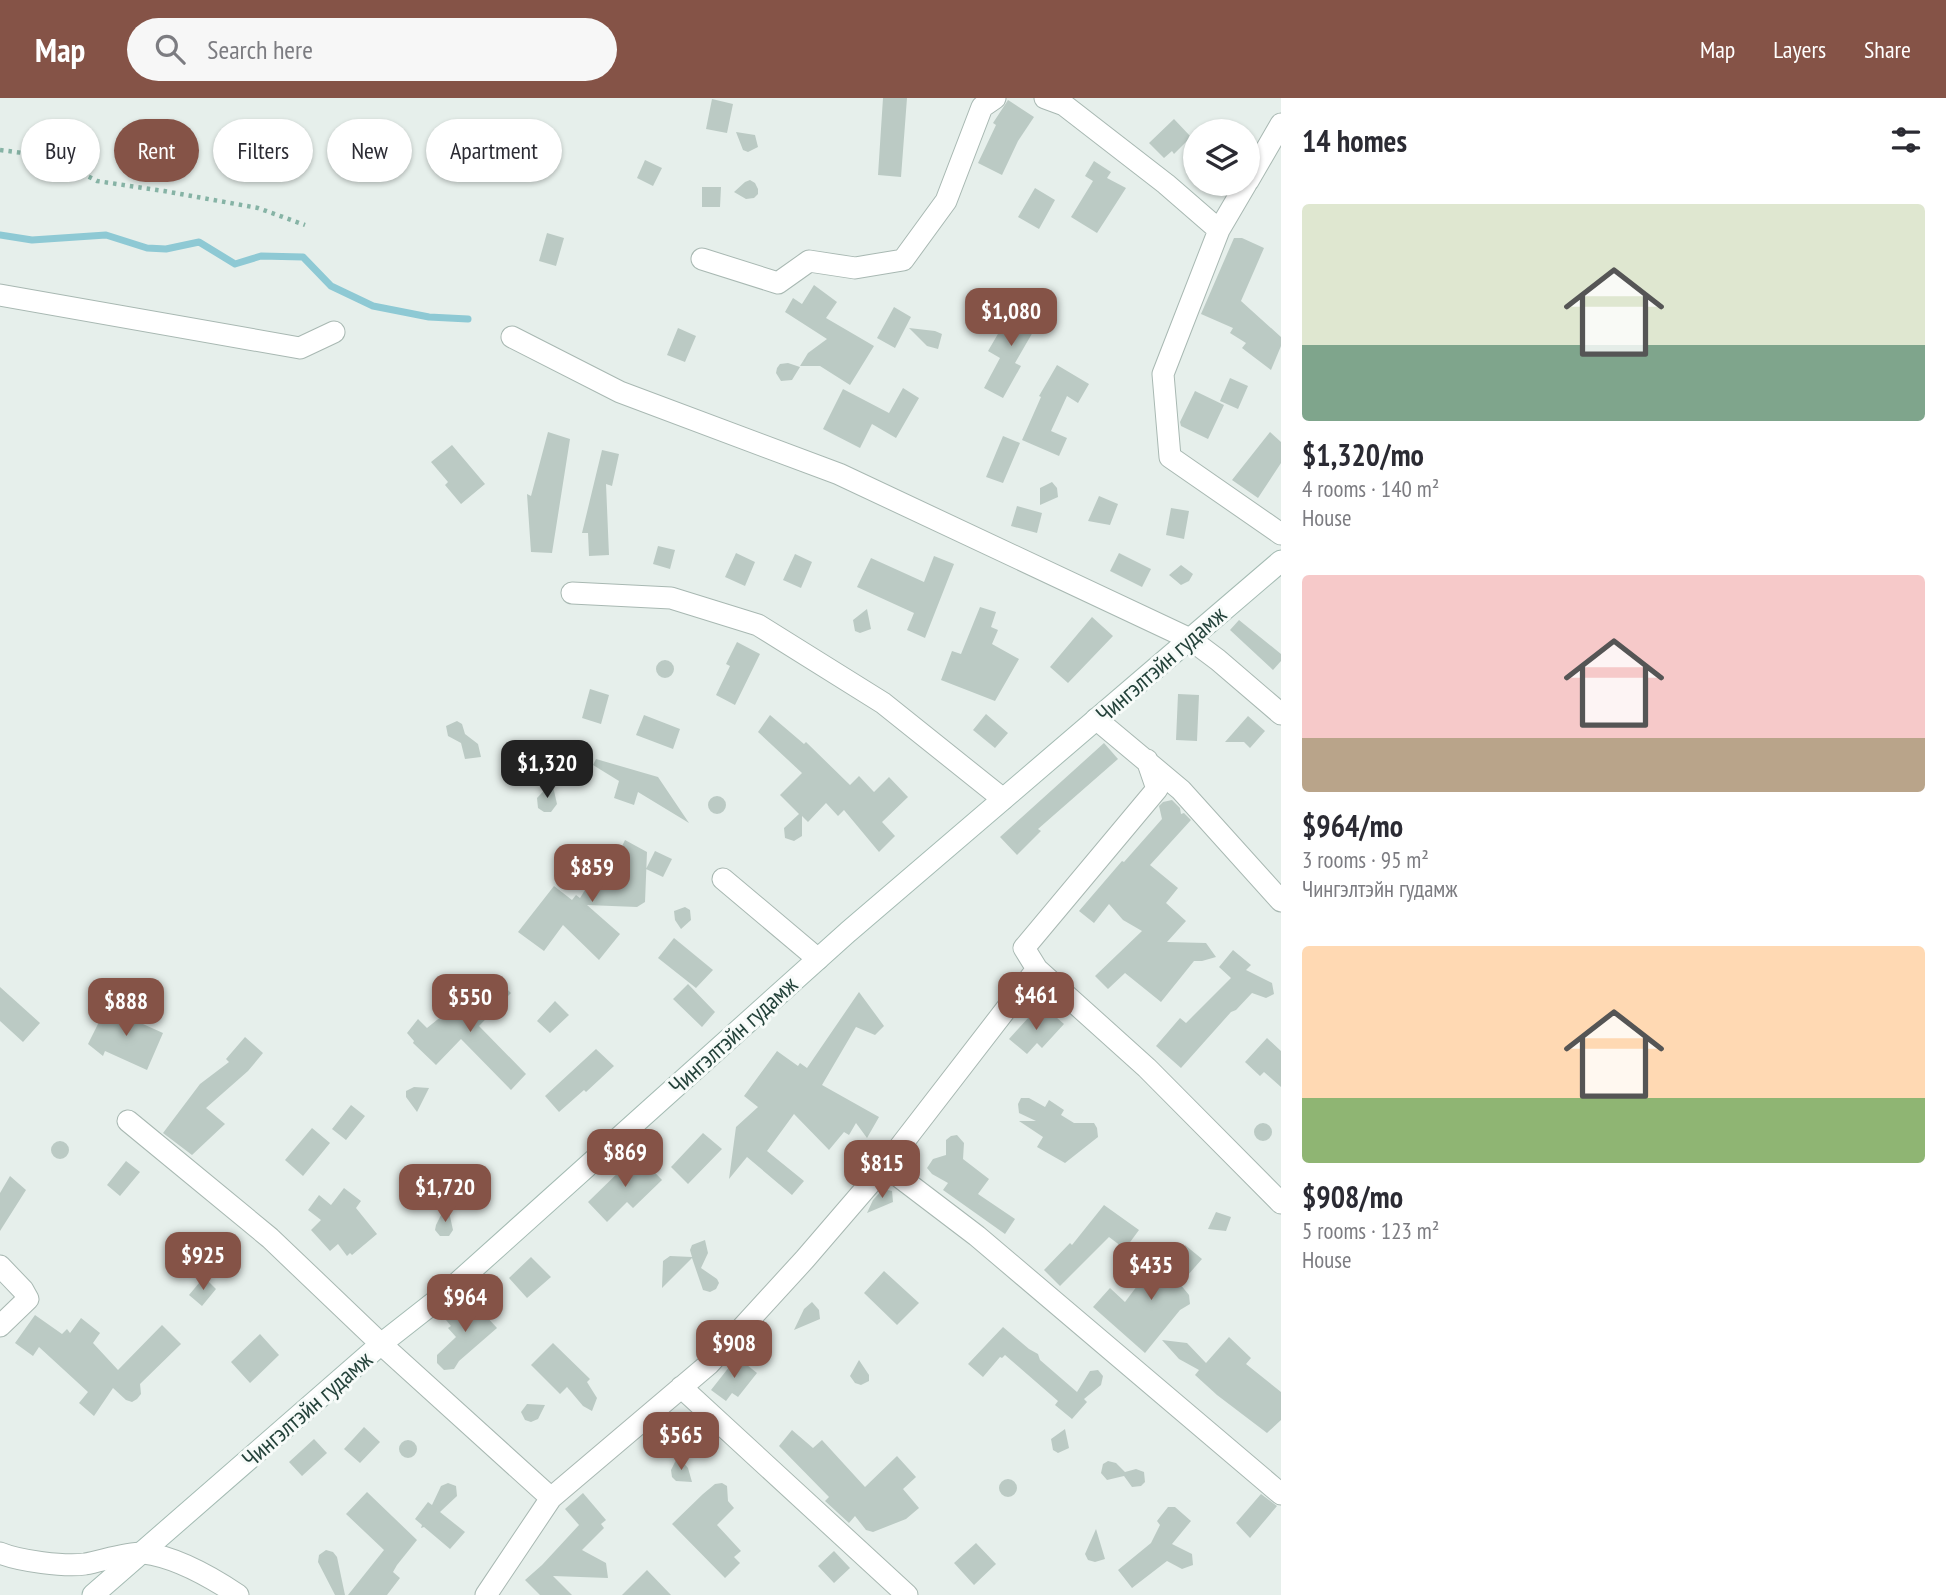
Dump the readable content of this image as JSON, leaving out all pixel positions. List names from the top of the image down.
{
  "streets": {
    "street": ["Чингэлтэйн гудамж"]
  },
  "page": {
    "header": "Map",
    "search": "Search here",
    "nav": ["Map", "Layers", "Share"],
    "heading": "14 homes",
    "chip": [
      "Buy",
      "Rent",
      "Filters",
      "New",
      "Apartment"
    ],
    "list": [
      {
        "name": "$1,320/mo",
        "note": "4 rooms · 140 m² · House"
      },
      {
        "name": "$964/mo",
        "note": "3 rooms · 95 m² · Чингэлтэйн гудамж"
      },
      {
        "name": "$908/mo",
        "note": "5 rooms · 123 m² · House"
      }
    ],
    "price": [
      "$1,080",
      "$1,320",
      "$859",
      "$461",
      "$550",
      "$888",
      "$869",
      "$815",
      "$1,720",
      "$925",
      "$435",
      "$964",
      "$908",
      "$565"
    ]
  }
}
